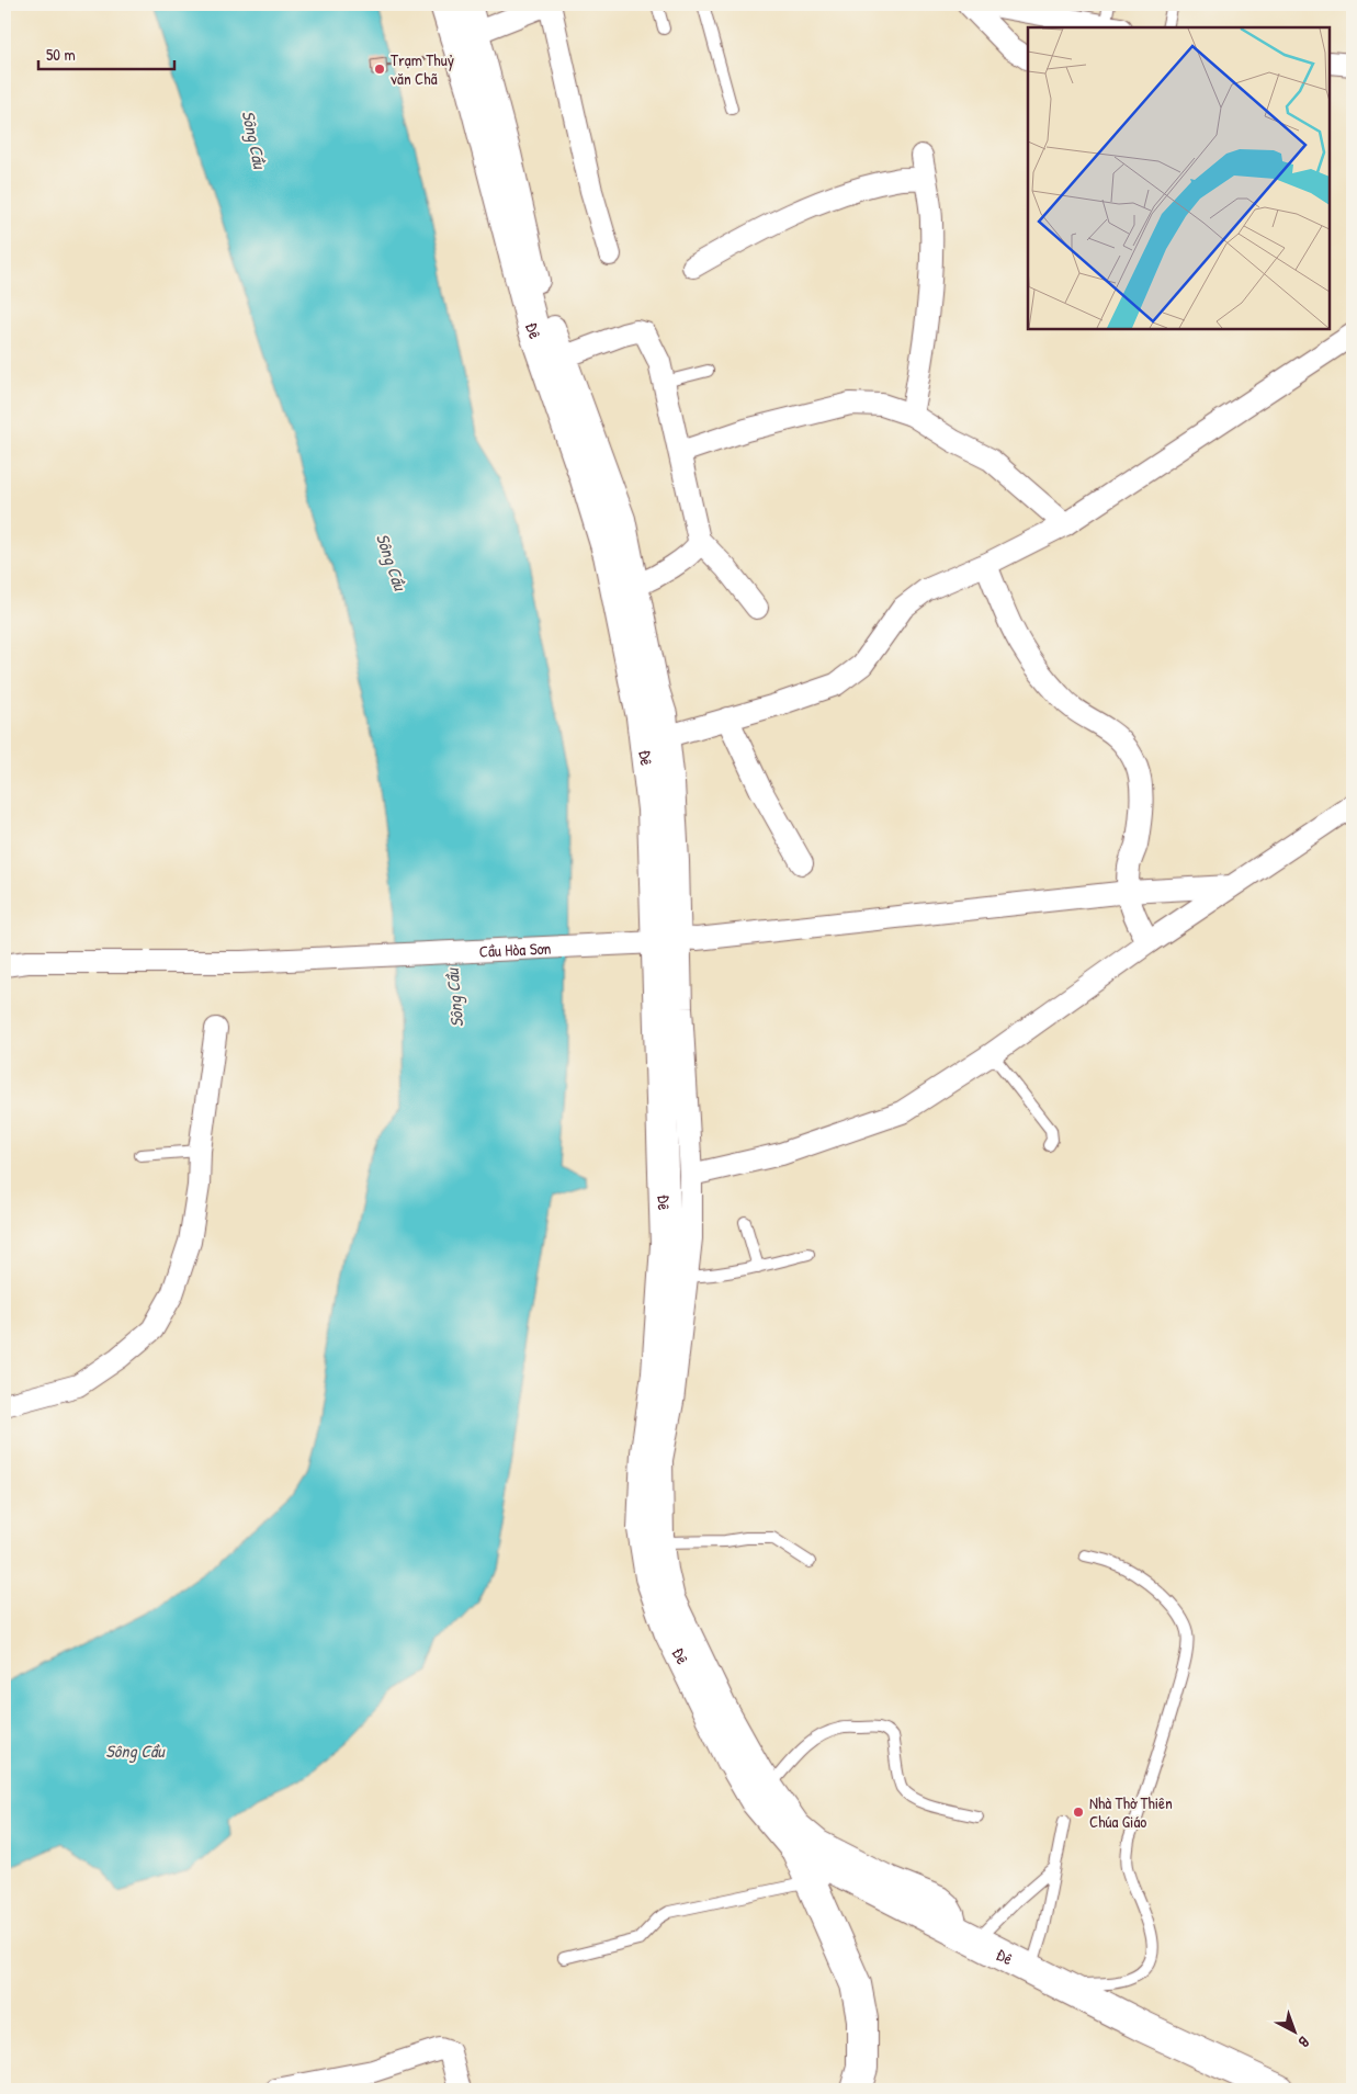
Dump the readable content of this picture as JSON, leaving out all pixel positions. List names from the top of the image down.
{
  "streets": {
    "main road": ["Đê"],
    "street": ["Cầu Hòa Sơn"]
  },
  "crossings": [
    ["Đê", "Cầu Hòa Sơn"]
  ],
  "water": ["Sông Cầu"],
  "places": ["Trạm Thuỷ văn Chã", "Nhà Thờ Thiên Chúa Giáo"],
  "scale_bar": "50 m",
  "north": "bottom right"
}
